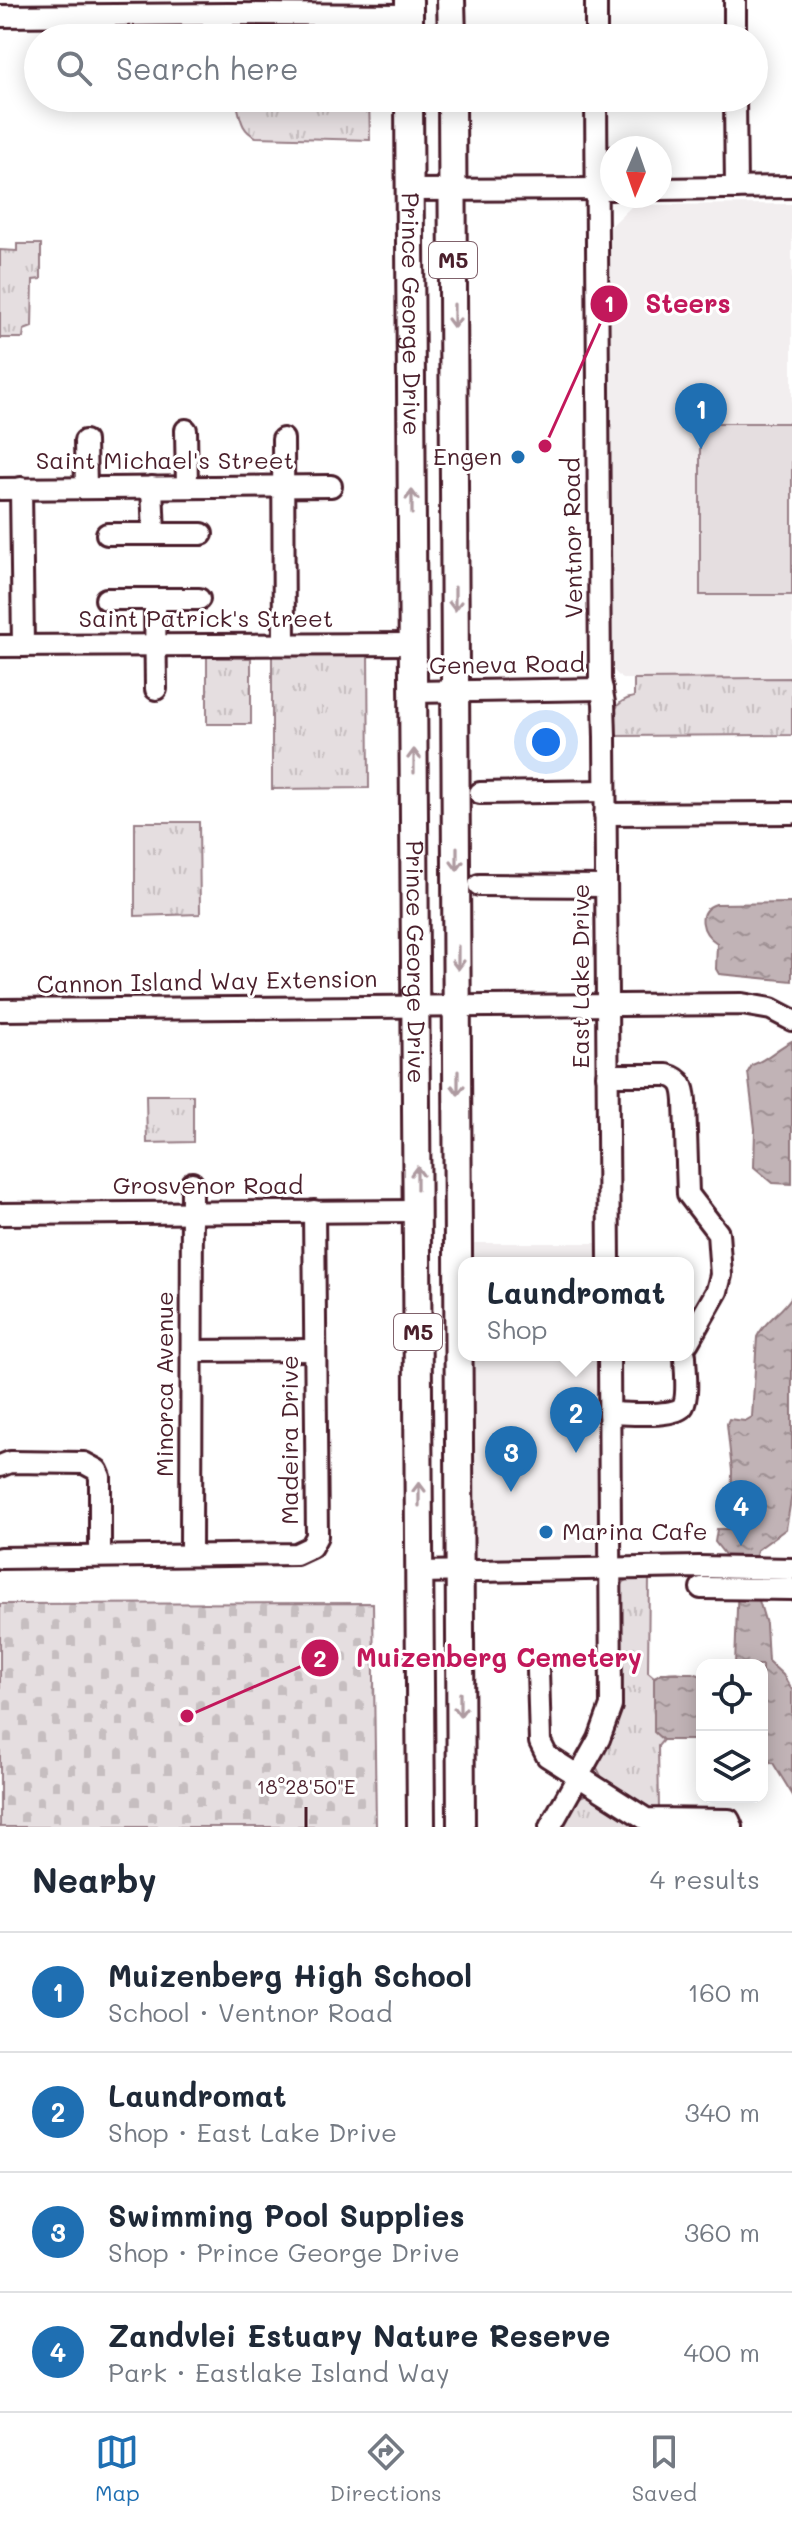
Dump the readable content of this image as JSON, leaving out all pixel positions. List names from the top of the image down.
{
  "streets": {
    "main road": ["M5", "Prince George Drive"],
    "street": [
      "Saint Michael's Street",
      "Ventnor Road",
      "Saint Patrick's Street",
      "Geneva Road",
      "East Lake Drive",
      "Cannon Island Way Extension",
      "Grosvenor Road",
      "Minorca Avenue",
      "Madeira Drive"
    ]
  },
  "crossings": [
    ["Prince George Drive", "Saint Patrick's Street"],
    ["Prince George Drive", "Geneva Road"],
    ["Prince George Drive", "Cannon Island Way Extension"],
    ["Prince George Drive", "Grosvenor Road"],
    ["Ventnor Road", "Geneva Road"],
    ["Ventnor Road", "East Lake Drive"],
    ["Geneva Road", "East Lake Drive"],
    ["East Lake Drive", "Cannon Island Way Extension"],
    ["Grosvenor Road", "Minorca Avenue"],
    ["Grosvenor Road", "Madeira Drive"],
    ["Minorca Avenue", "Madeira Drive"]
  ],
  "places": [
    "Steers",
    "Engen",
    "Marina Cafe",
    "Muizenberg Cemetery"
  ],
  "north": "bottom",
  "page": {
    "search": "Search here",
    "pins": [
      "1",
      "2",
      "3",
      "4"
    ],
    "popup": ["Laundromat", "Shop"],
    "heading": ["Nearby", "4 results"],
    "list": [
      {
        "mark": "1",
        "name": "Muizenberg High School",
        "note": "School · Ventnor Road",
        "value": "160 m"
      },
      {
        "mark": "2",
        "name": "Laundromat",
        "note": "Shop · East Lake Drive",
        "value": "340 m"
      },
      {
        "mark": "3",
        "name": "Swimming Pool Supplies",
        "note": "Shop · Prince George Drive",
        "value": "360 m"
      },
      {
        "mark": "4",
        "name": "Zandvlei Estuary Nature Reserve",
        "note": "Park · Eastlake Island Way",
        "value": "400 m"
      }
    ],
    "nav": ["Map", "Directions", "Saved"]
  },
  "coordinates": ["18°28'50\"E"]
}
